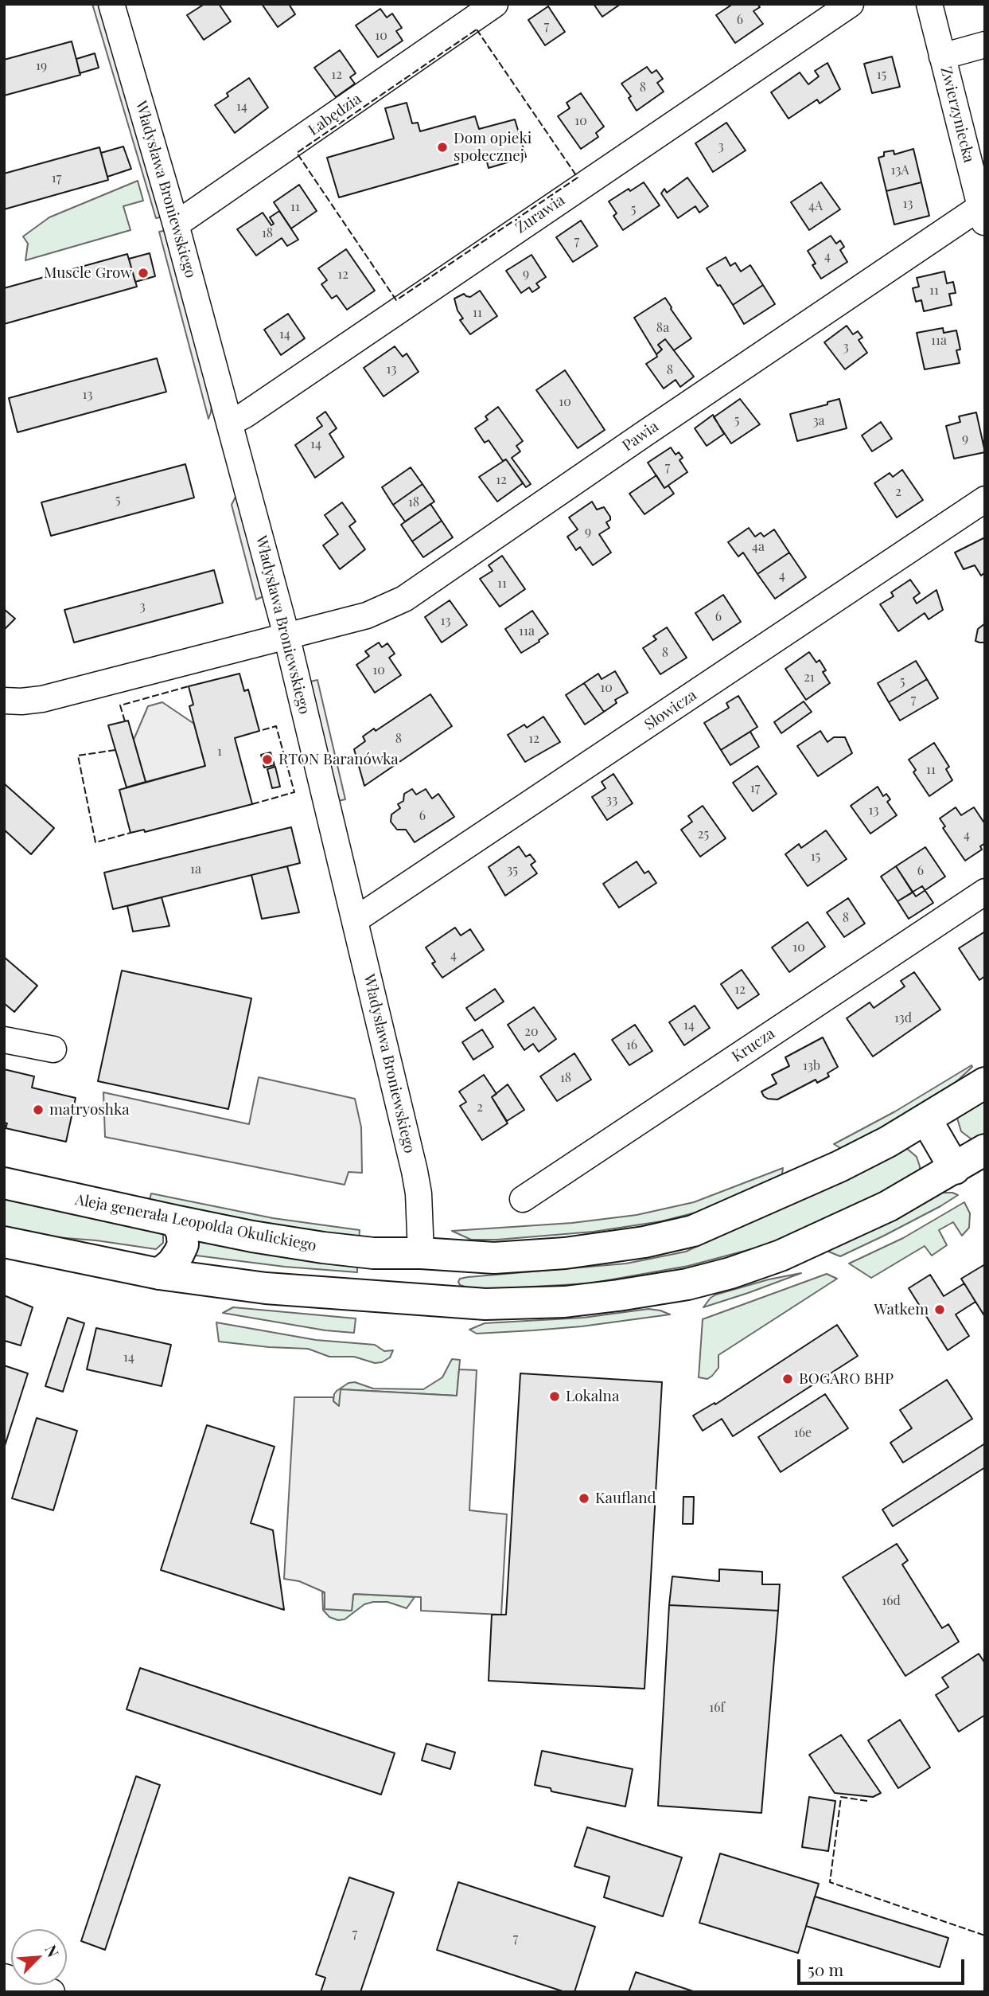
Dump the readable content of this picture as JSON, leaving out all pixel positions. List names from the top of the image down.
{
  "streets": {
    "main road": ["Aleja generała Leopolda Okulickiego"],
    "street": [
      "Łabędzia",
      "Zwierzyniecka",
      "Władysława Broniewskiego",
      "Żurawia",
      "Pawia",
      "Słowicza",
      "Krucza"
    ]
  },
  "crossings": [
    ["Łabędzia", "Władysława Broniewskiego"],
    ["Zwierzyniecka", "Pawia"],
    ["Władysława Broniewskiego", "Żurawia"],
    ["Władysława Broniewskiego", "Pawia"],
    ["Władysława Broniewskiego", "Słowicza"],
    ["Władysława Broniewskiego", "Aleja generała Leopolda Okulickiego"]
  ],
  "places": [
    "Dom opieki społecznej",
    "Muscle Grow",
    "RTON Baranówka",
    "matryoshka",
    "Watkem",
    "BOGARO BHP",
    "Lokalna",
    "Kaufland"
  ],
  "house_numbers": [
    "6",
    "7",
    "10",
    "19",
    "12",
    "15",
    "8",
    "14",
    "10",
    "3",
    "13A",
    "17",
    "13",
    "4A",
    "11",
    "5",
    "18",
    "7",
    "4",
    "9",
    "12",
    "11",
    "11",
    "8a",
    "14",
    "11a",
    "3",
    "13",
    "8",
    "13",
    "10",
    "5",
    "3a",
    "9",
    "14",
    "7",
    "12",
    "2",
    "5",
    "18",
    "9",
    "4a",
    "4",
    "11",
    "3",
    "6",
    "13",
    "11a",
    "8",
    "10",
    "21",
    "5",
    "10",
    "7",
    "8",
    "12",
    "1",
    "11",
    "17",
    "33",
    "13",
    "6",
    "25",
    "4",
    "15",
    "1a",
    "35",
    "6",
    "8",
    "10",
    "4",
    "12",
    "13d",
    "14",
    "20",
    "16",
    "13b",
    "18",
    "2",
    "14",
    "16e",
    "16d",
    "16f",
    "7",
    "7"
  ],
  "scale_bar": "50 m",
  "north": "top right"
}
